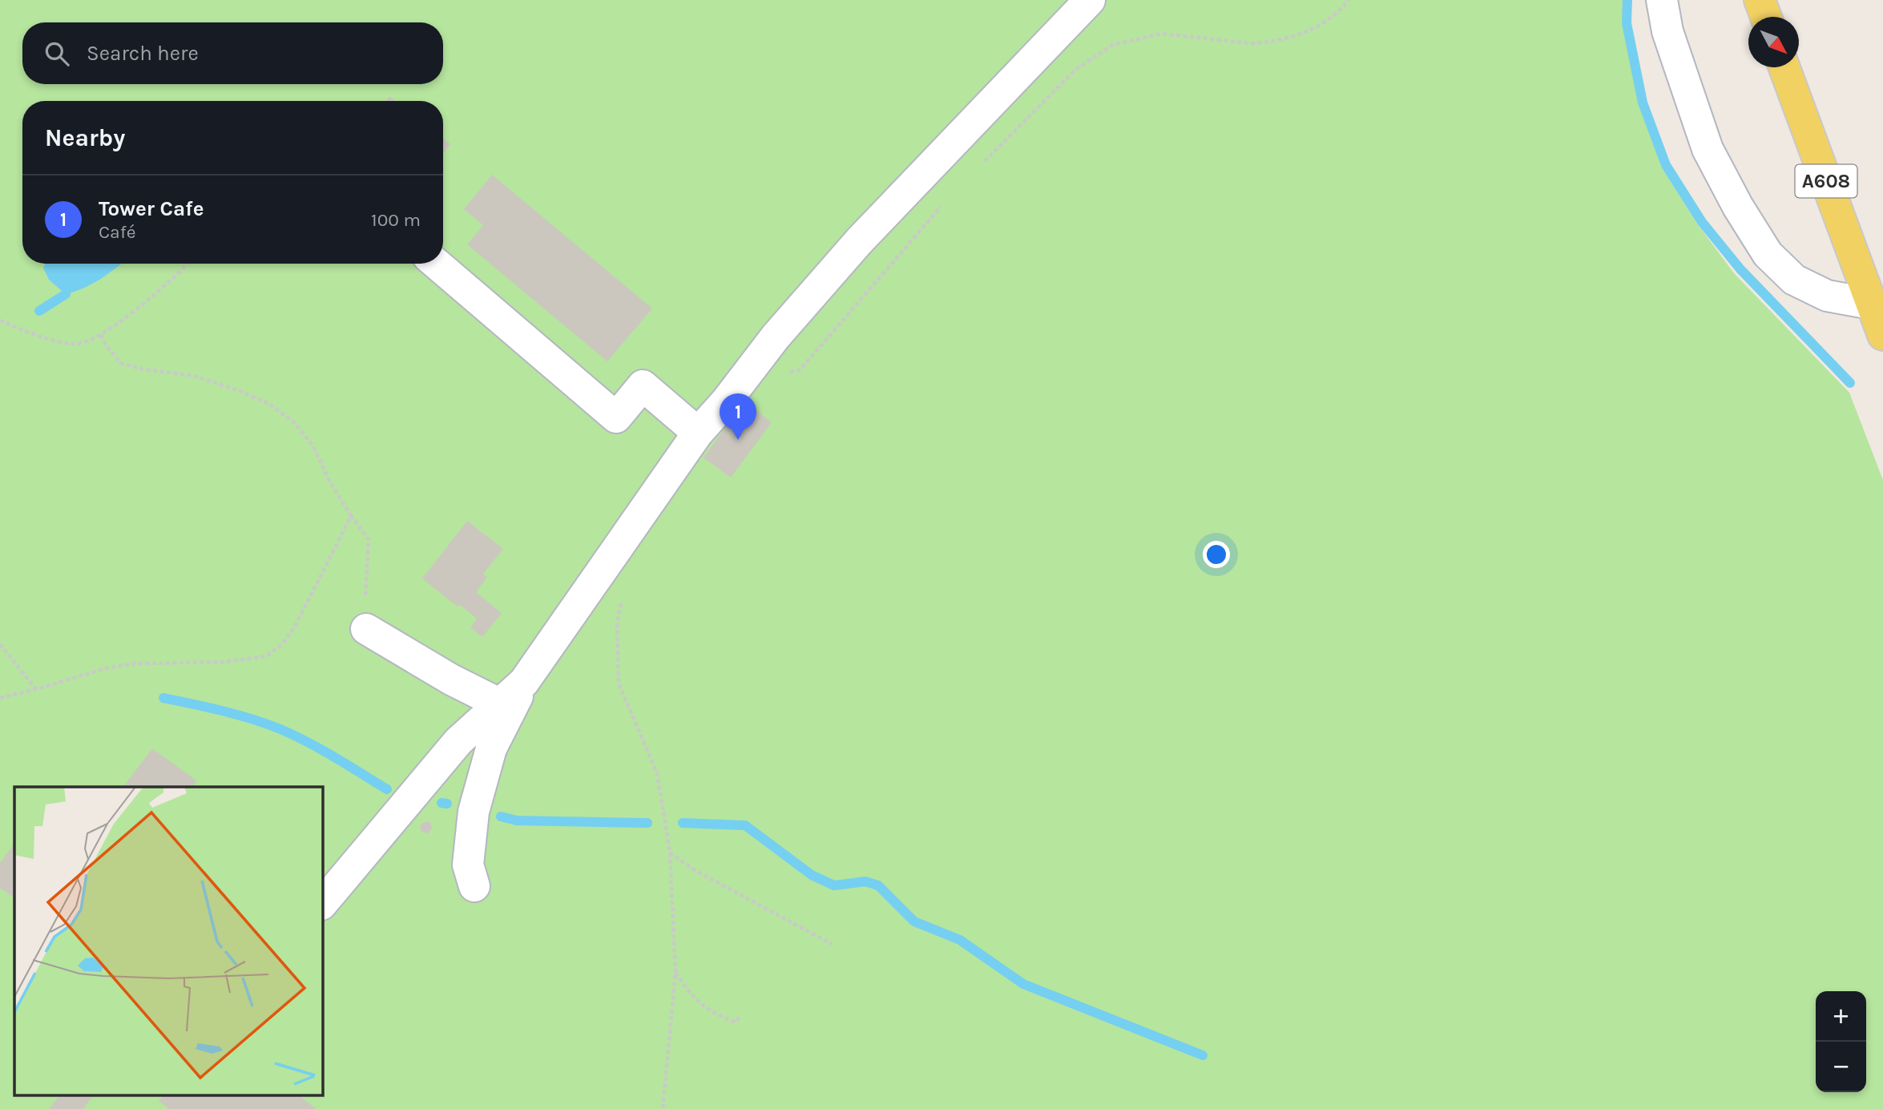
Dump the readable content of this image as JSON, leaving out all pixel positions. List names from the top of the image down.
{
  "streets": {
    "main road": ["A608"]
  },
  "north": "bottom right",
  "page": {
    "search": "Search here",
    "heading": "Nearby",
    "list": [
      {
        "mark": "1",
        "name": "Tower Cafe",
        "note": "Café",
        "value": "100 m"
      }
    ],
    "pins": "1",
    "map_buttons": ["+", "−"]
  }
}
